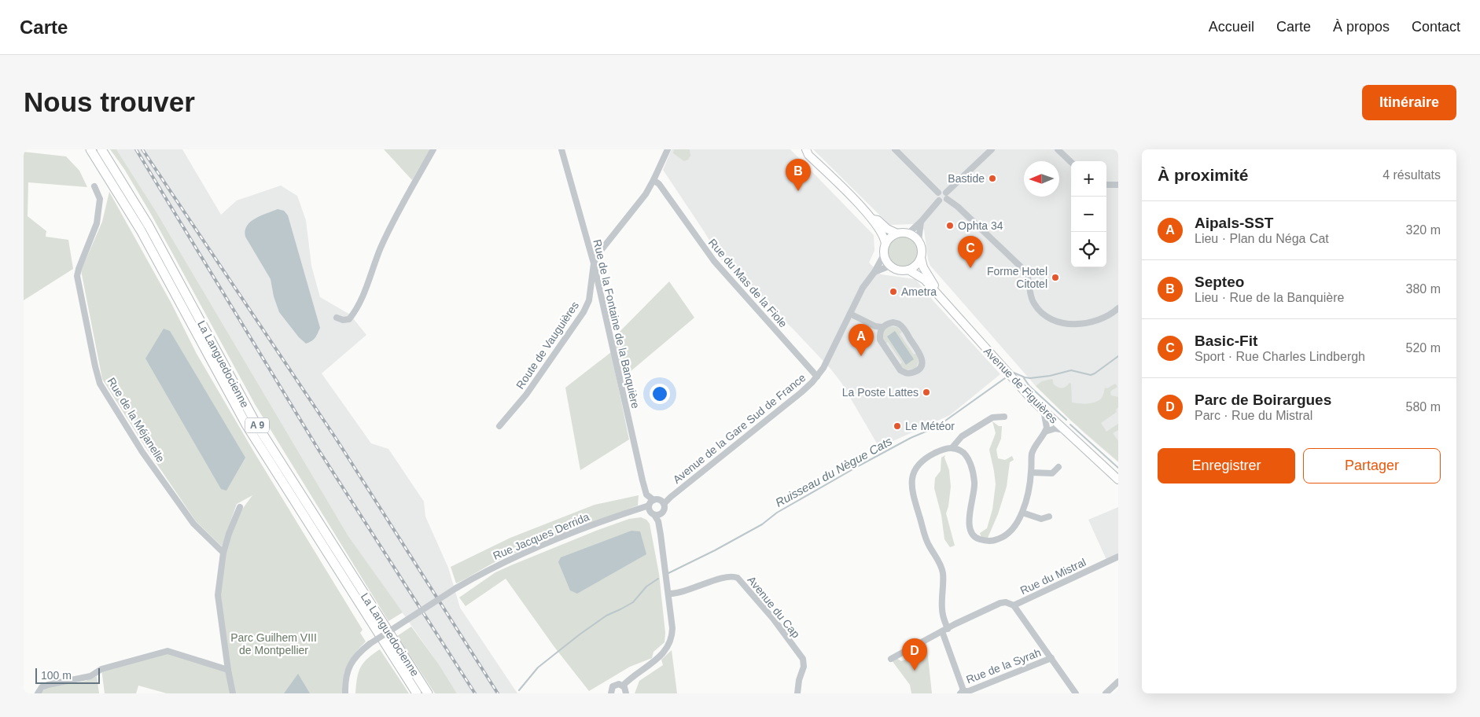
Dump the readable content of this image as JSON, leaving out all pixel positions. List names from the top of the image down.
{
  "streets": {
    "highway": ["La Languedocienne", "A 9"],
    "main road": ["Avenue de Figuières"],
    "street": [
      "Rue du Mas de la Fiole",
      "Rue de la Fontaine de la Banquière",
      "Route de Vauguières",
      "Rue de la Méjanelle",
      "Avenue de la Gare Sud de France",
      "Rue Jacques Derrida",
      "Rue du Mistral",
      "Avenue du Cap",
      "Rue de la Syrah"
    ]
  },
  "crossings": [
    ["Rue du Mas de la Fiole", "Route de Vauguières"],
    ["Rue du Mas de la Fiole", "Avenue de la Gare Sud de France"],
    ["Rue de la Fontaine de la Banquière", "Route de Vauguières"],
    ["Rue de la Fontaine de la Banquière", "Avenue de la Gare Sud de France"],
    ["Avenue de Figuières", "Avenue de la Gare Sud de France"]
  ],
  "water": ["Ruisseau du Nègue Cats"],
  "parks": ["Parc Guilhem VIII de Montpellier"],
  "places": [
    "Bastide",
    "Ophta 34",
    "Forme Hotel Citotel",
    "Ametra",
    "La Poste Lattes",
    "Le Météor"
  ],
  "scale_bar": "100 m",
  "north": "left",
  "page": {
    "header": "Carte",
    "nav": [
      "Accueil",
      "Carte",
      "À propos",
      "Contact"
    ],
    "buttons": [
      "Itinéraire",
      ["Enregistrer", "Partager"]
    ],
    "title": "Nous trouver",
    "heading": ["À proximité", "4 résultats"],
    "pins": [
      "B",
      "C",
      "A",
      "D"
    ],
    "map_buttons": ["+", "−"],
    "list": [
      {
        "mark": "A",
        "name": "Aipals-SST",
        "note": "Lieu · Plan du Néga Cat",
        "value": "320 m"
      },
      {
        "mark": "B",
        "name": "Septeo",
        "note": "Lieu · Rue de la Banquière",
        "value": "380 m"
      },
      {
        "mark": "C",
        "name": "Basic-Fit",
        "note": "Sport · Rue Charles Lindbergh",
        "value": "520 m"
      },
      {
        "mark": "D",
        "name": "Parc de Boirargues",
        "note": "Parc · Rue du Mistral",
        "value": "580 m"
      }
    ],
    "scale": "100 m"
  }
}
